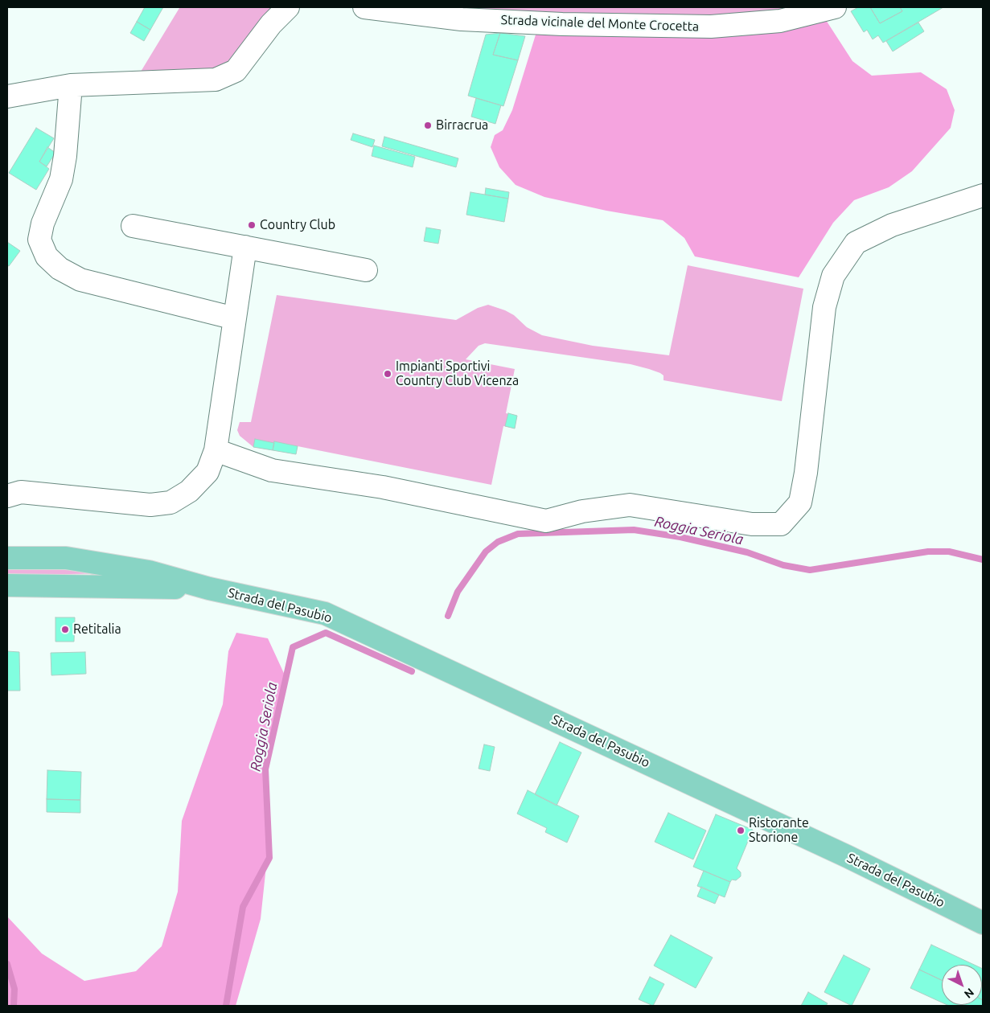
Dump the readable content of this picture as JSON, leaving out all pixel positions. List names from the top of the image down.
{
  "streets": {
    "main road": ["Strada del Pasubio"],
    "street": ["Strada vicinale del Monte Crocetta"]
  },
  "water": ["Roggia Seriola"],
  "places": [
    "Birracrua",
    "Country Club",
    "Impianti Sportivi Country Club Vicenza",
    "Retitalia",
    "Ristorante Storione"
  ],
  "north": "bottom right"
}
